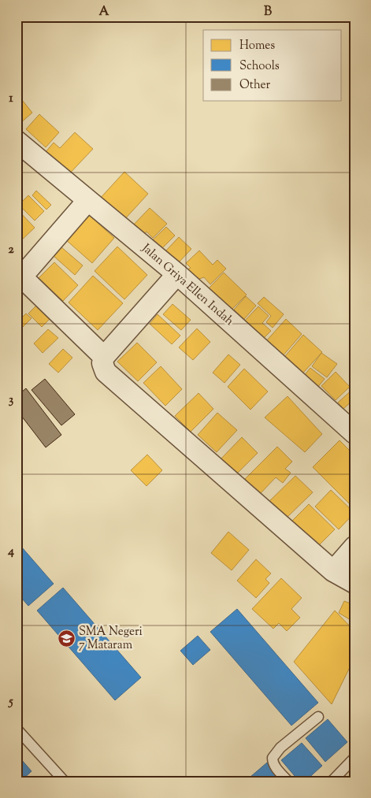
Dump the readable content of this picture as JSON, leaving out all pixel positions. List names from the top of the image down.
{
  "streets": {
    "street": ["Jalan Griya Ellen Indah"]
  },
  "places": {
    "school or university": ["SMA Negeri 7 Mataram"]
  },
  "legend": ["Homes", "Schools", "Other"],
  "grid": {
    "columns": ["A", "B"],
    "rows": [
      "1",
      "2",
      "3",
      "4",
      "5"
    ]
  }
}
